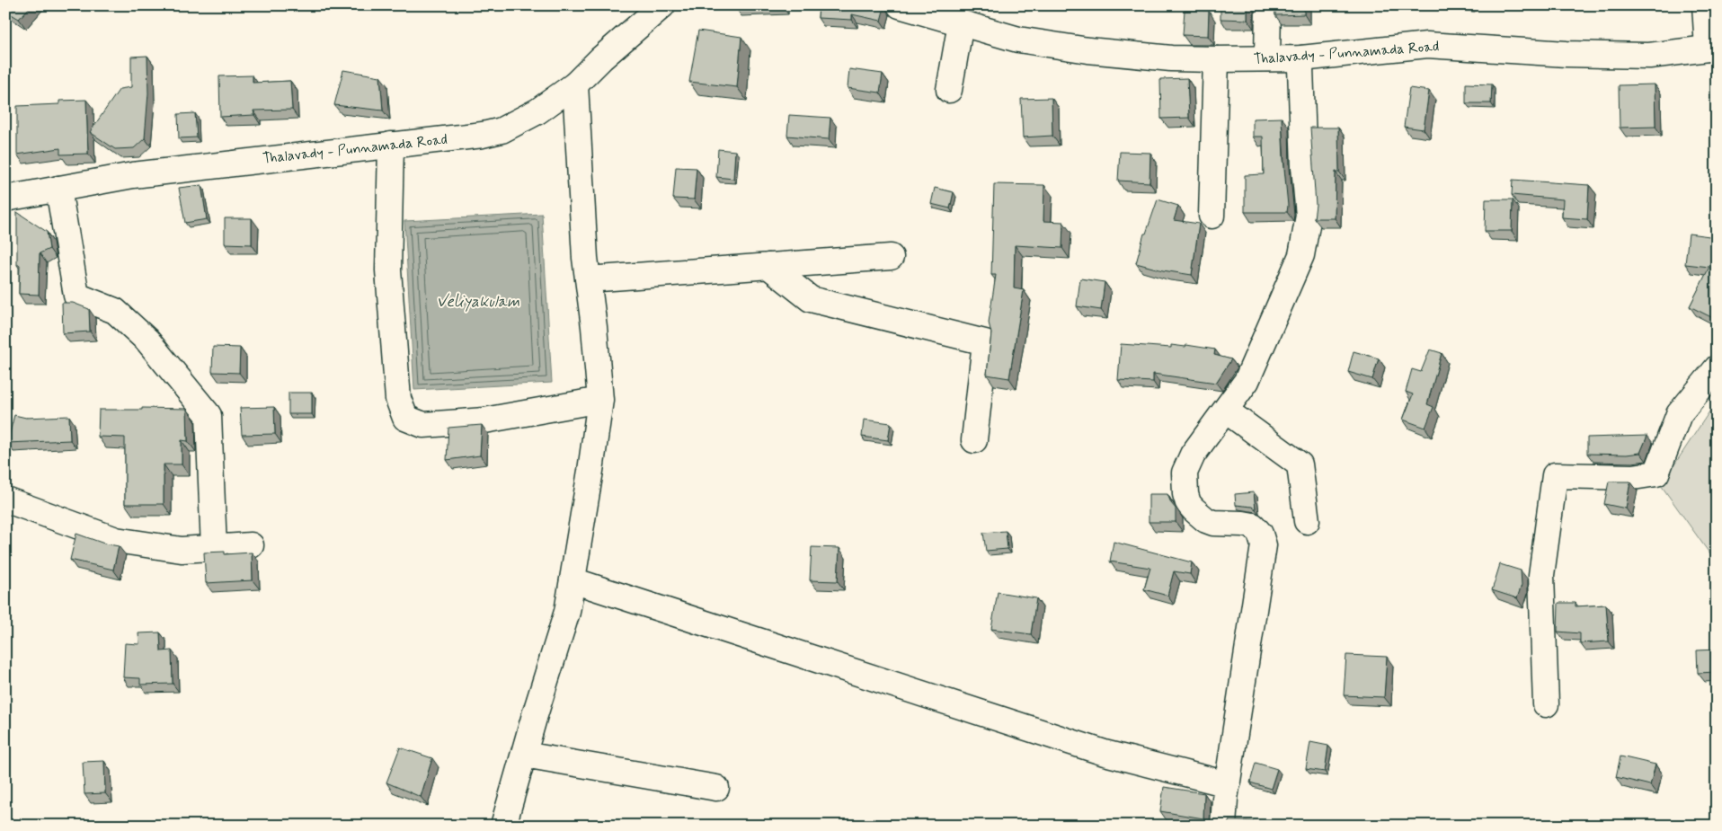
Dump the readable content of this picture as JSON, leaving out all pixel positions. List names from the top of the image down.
{
  "streets": {
    "street": ["Thalavady - Punnamada Road"]
  },
  "water": ["Veliyakulam"]
}
